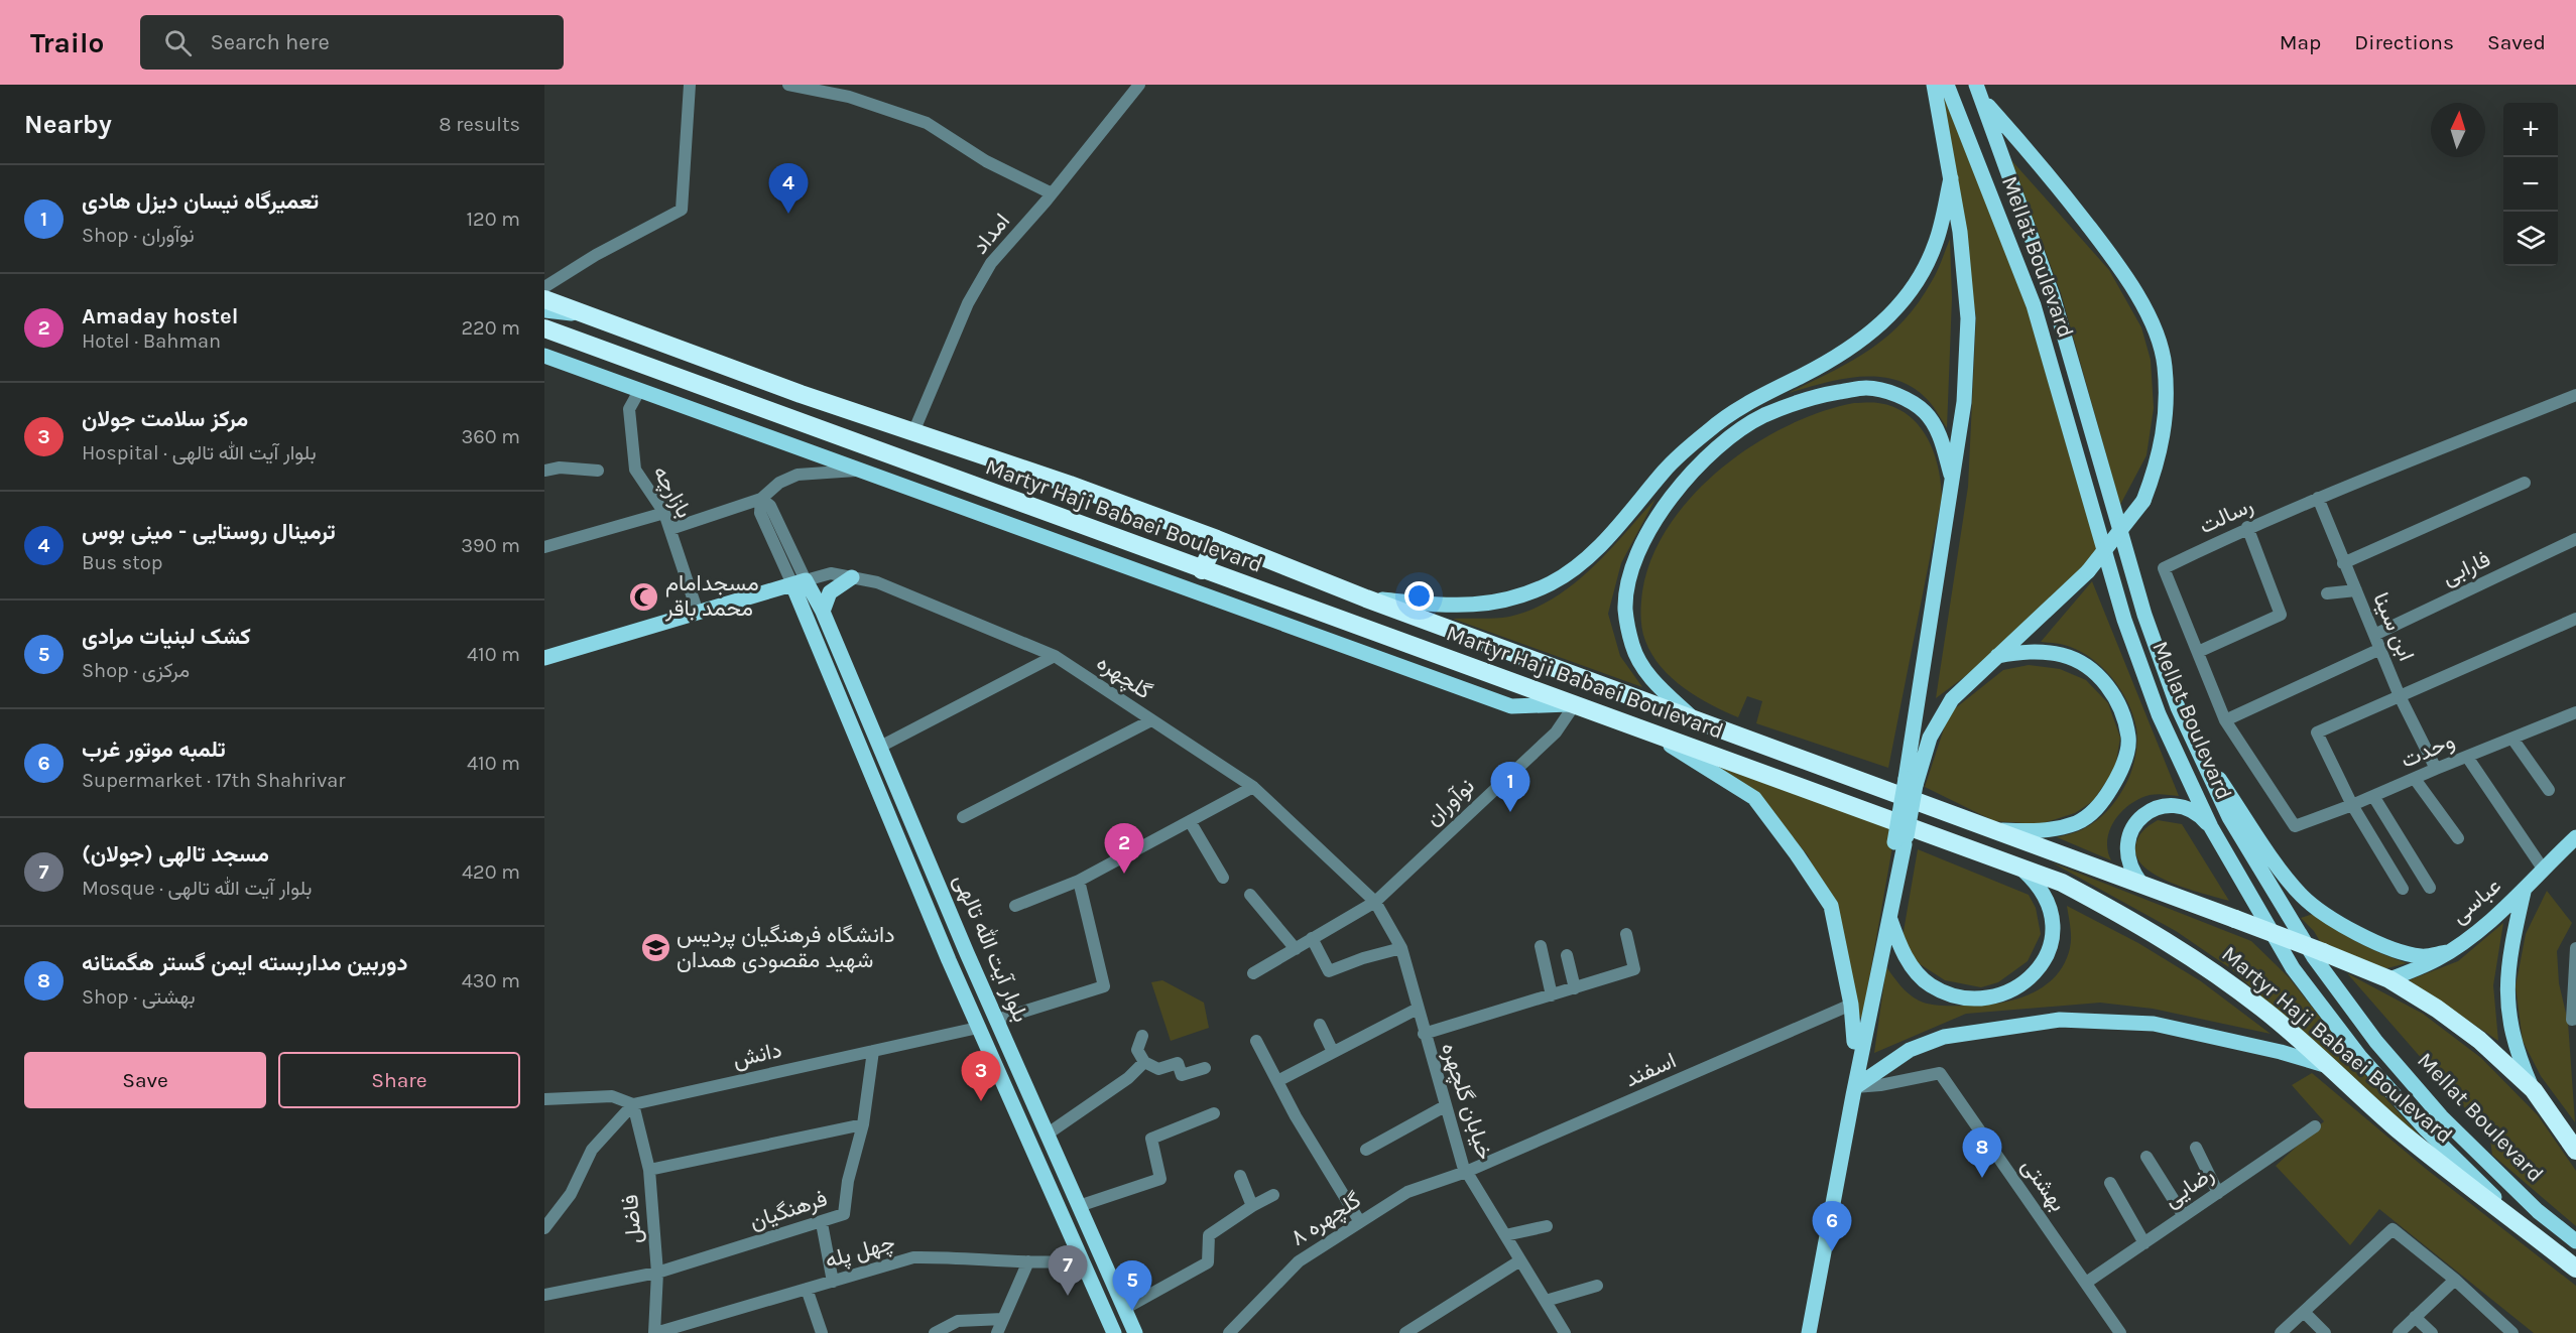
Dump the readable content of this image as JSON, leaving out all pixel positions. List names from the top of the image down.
{
  "streets": {
    "highway": ["Mellat Boulevard", "Martyr Haji Babaei Boulevard"],
    "main road": ["عباسی", "بلوار آیت الله تالهی"],
    "street": [
      "امداد",
      "بازارچه",
      "رسالت",
      "فارابی",
      "ابن سینا",
      "گلچهره",
      "وحدت",
      "نوآوران",
      "دانش",
      "اسفند",
      "خیابان گلچهره",
      "بهشتی",
      "رضایی",
      "فرهنگیان",
      "فاضل",
      "گلچهره ۸",
      "چهل پله"
    ]
  },
  "crossings": [
    ["امداد", "Martyr Haji Babaei Boulevard"],
    ["Mellat Boulevard", "Martyr Haji Babaei Boulevard"],
    ["Martyr Haji Babaei Boulevard", "نوآوران"],
    ["Martyr Haji Babaei Boulevard", "عباسی"],
    ["رسالت", "ابن سینا"],
    ["رسالت", "وحدت"],
    ["فارابی", "ابن سینا"],
    ["ابن سینا", "وحدت"],
    ["گلچهره", "نوآوران"],
    ["گلچهره", "بلوار آیت الله تالهی"],
    ["گلچهره", "خیابان گلچهره"],
    ["نوآوران", "خیابان گلچهره"],
    ["بلوار آیت الله تالهی", "دانش"],
    ["بلوار آیت الله تالهی", "چهل پله"],
    ["دانش", "فاضل"],
    ["اسفند", "خیابان گلچهره"],
    ["اسفند", "گلچهره ۸"],
    ["خیابان گلچهره", "گلچهره ۸"],
    ["بهشتی", "رضایی"],
    ["فرهنگیان", "فاضل"],
    ["فاضل", "چهل پله"]
  ],
  "places": {
    "mosque": ["مسجدامام محمد باقر"],
    "school or university": ["دانشگاه فرهنگیان پردیس شهید مقصودی همدان"]
  },
  "north": "top",
  "page": {
    "header": "Trailo",
    "search": "Search here",
    "nav": ["Map", "Directions", "Saved"],
    "heading": ["Nearby", "8 results"],
    "map_buttons": ["+", "−"],
    "list": [
      {
        "mark": "1",
        "name": "تعمیرگاه نیسان دیزل هادی",
        "note": "Shop · نوآوران",
        "value": "120 m"
      },
      {
        "mark": "2",
        "name": "Amaday hostel",
        "note": "Hotel · Bahman",
        "value": "220 m"
      },
      {
        "mark": "3",
        "name": "مرکز سلامت جولان",
        "note": "Hospital · بلوار آیت الله تالهی",
        "value": "360 m"
      },
      {
        "mark": "4",
        "name": "ترمینال روستایی - مینی بوس",
        "note": "Bus stop",
        "value": "390 m"
      },
      {
        "mark": "5",
        "name": "کشک لبنیات مرادی",
        "note": "Shop · مرکزی",
        "value": "410 m"
      },
      {
        "mark": "6",
        "name": "تلمبه موتور غرب",
        "note": "Supermarket · 17th Shahrivar",
        "value": "410 m"
      },
      {
        "mark": "7",
        "name": "مسجد تالهی (جولان)",
        "note": "Mosque · بلوار آیت الله تالهی",
        "value": "420 m"
      },
      {
        "mark": "8",
        "name": "دوربین مداربسته ایمن گستر هگمتانه",
        "note": "Shop · بهشتی",
        "value": "430 m"
      }
    ],
    "pins": [
      "4",
      "1",
      "2",
      "3",
      "8",
      "6",
      "7",
      "5"
    ],
    "buttons": ["Save", "Share"]
  }
}
